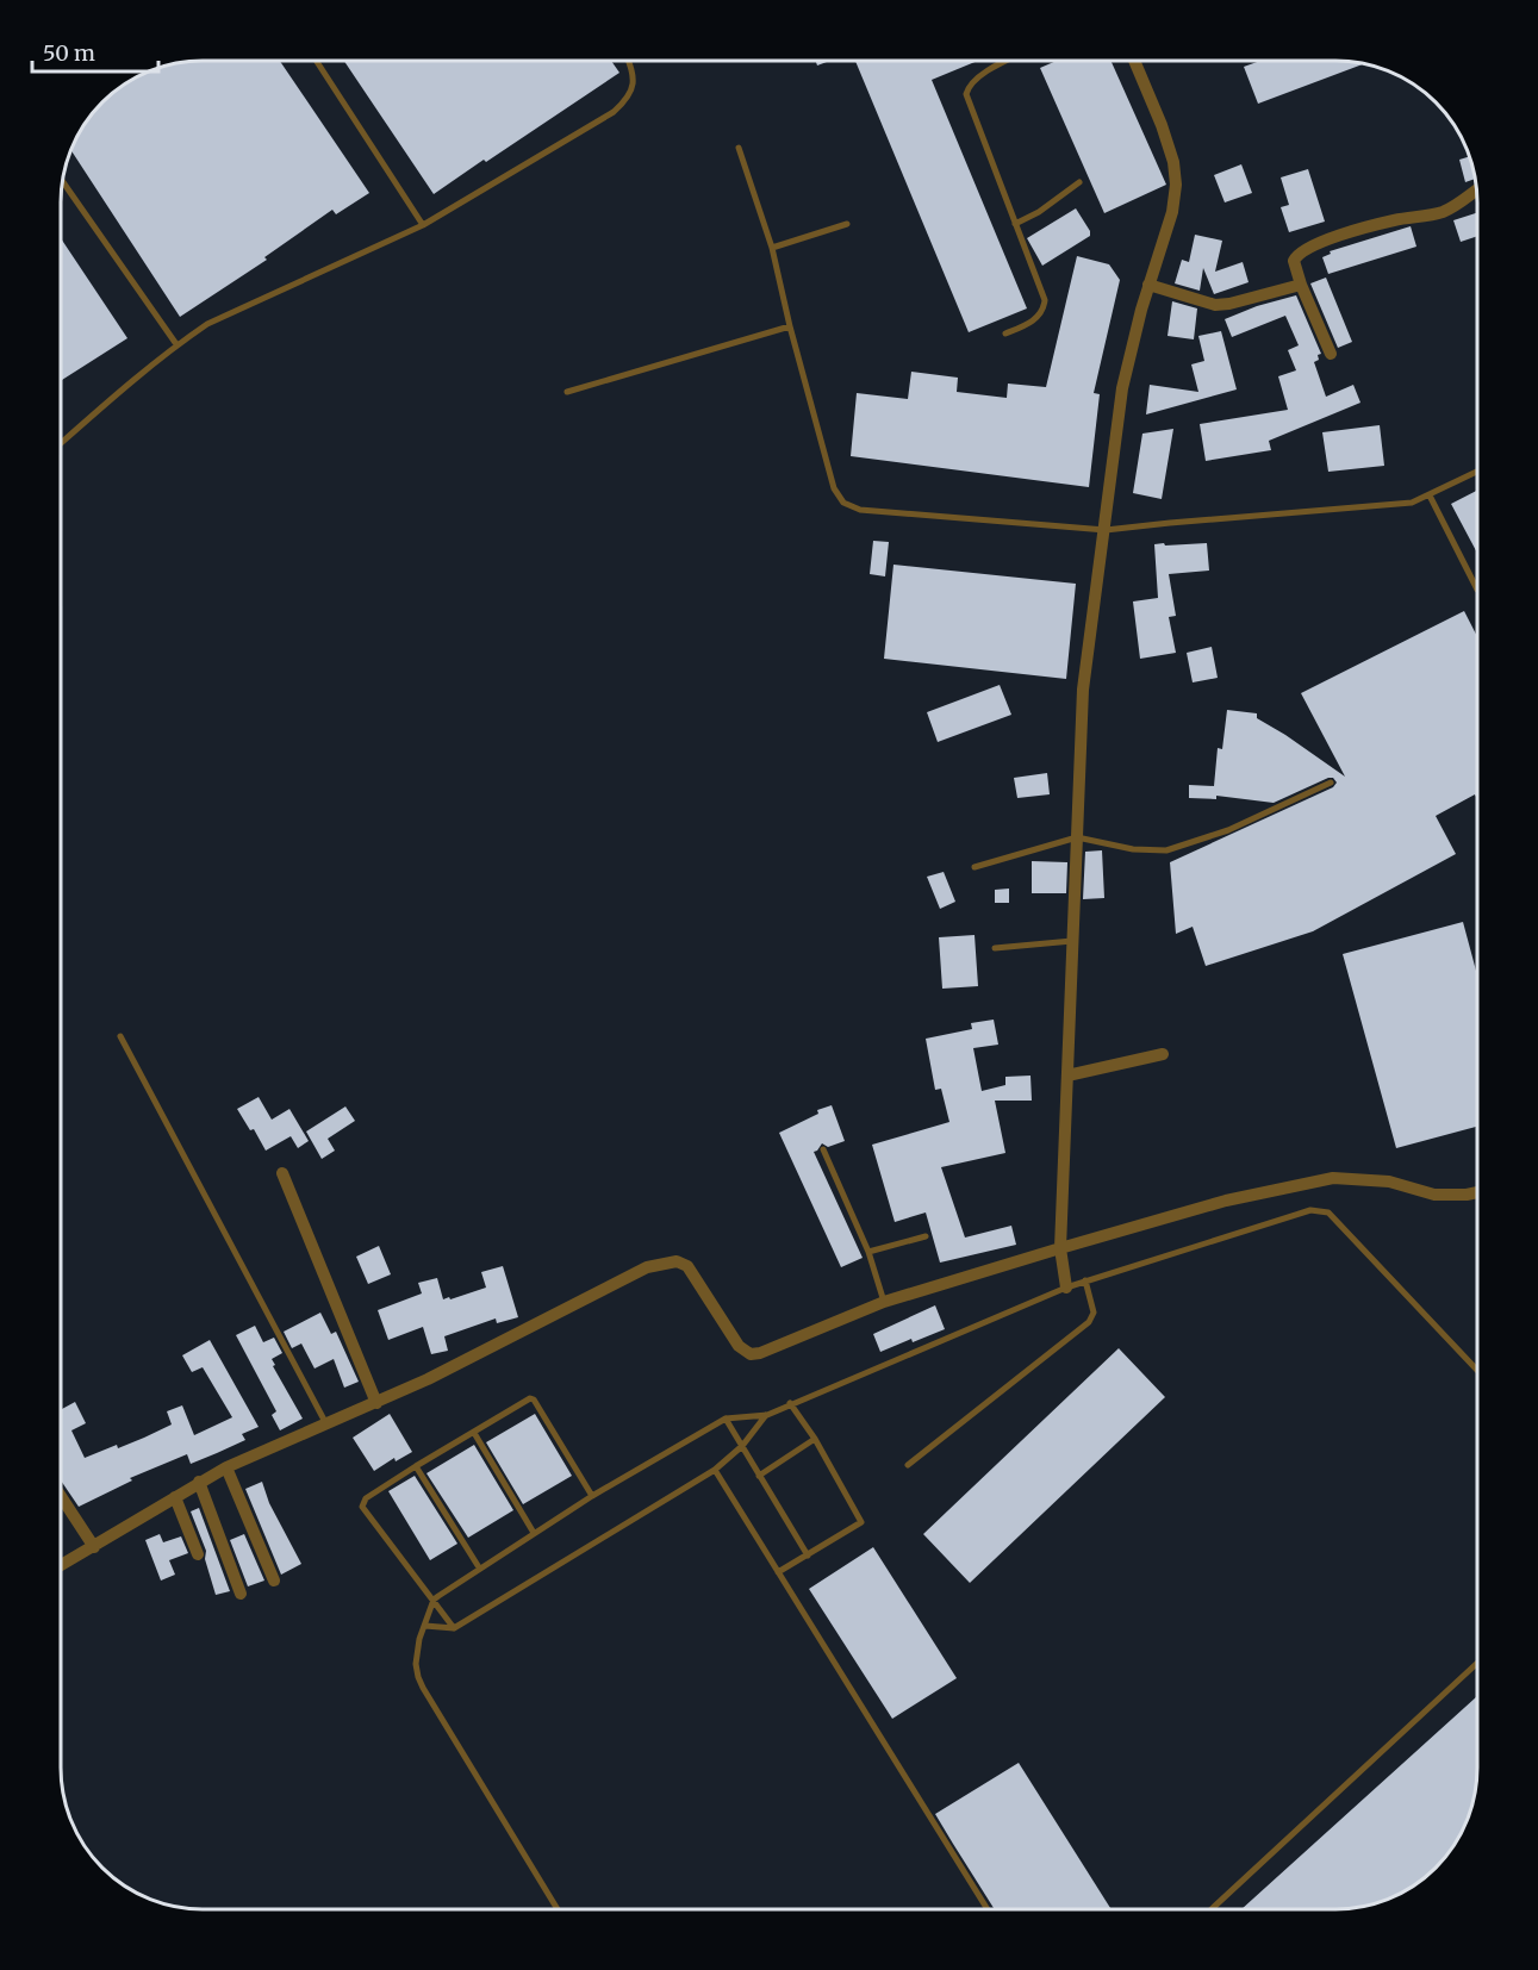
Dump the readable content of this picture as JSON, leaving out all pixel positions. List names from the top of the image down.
{
  "scale_bar": "50 m"
}
